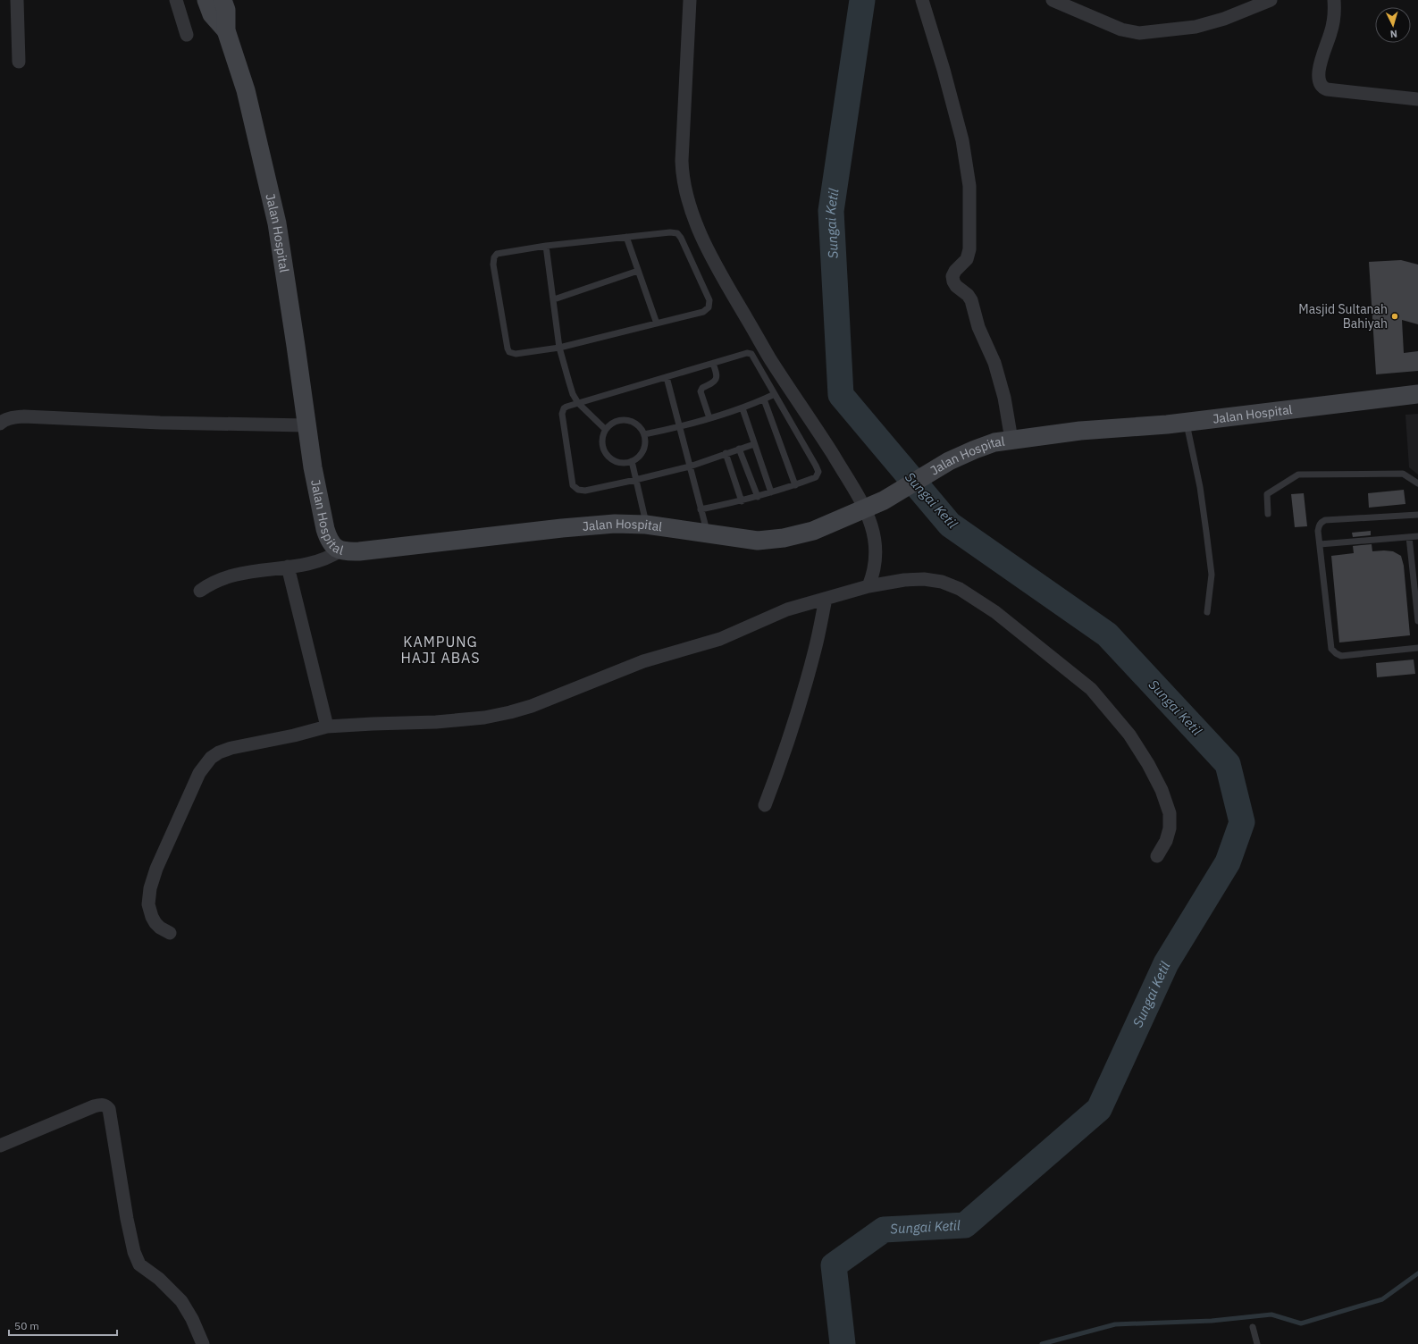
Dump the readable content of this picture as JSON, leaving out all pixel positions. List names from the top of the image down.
{
  "streets": {
    "main road": ["Jalan Hospital"]
  },
  "districts": ["KAMPUNG HAJI ABAS"],
  "water": ["Sungai Ketil"],
  "places": ["Masjid Sultanah Bahiyah"],
  "scale_bar": "50 m",
  "north": "bottom"
}
